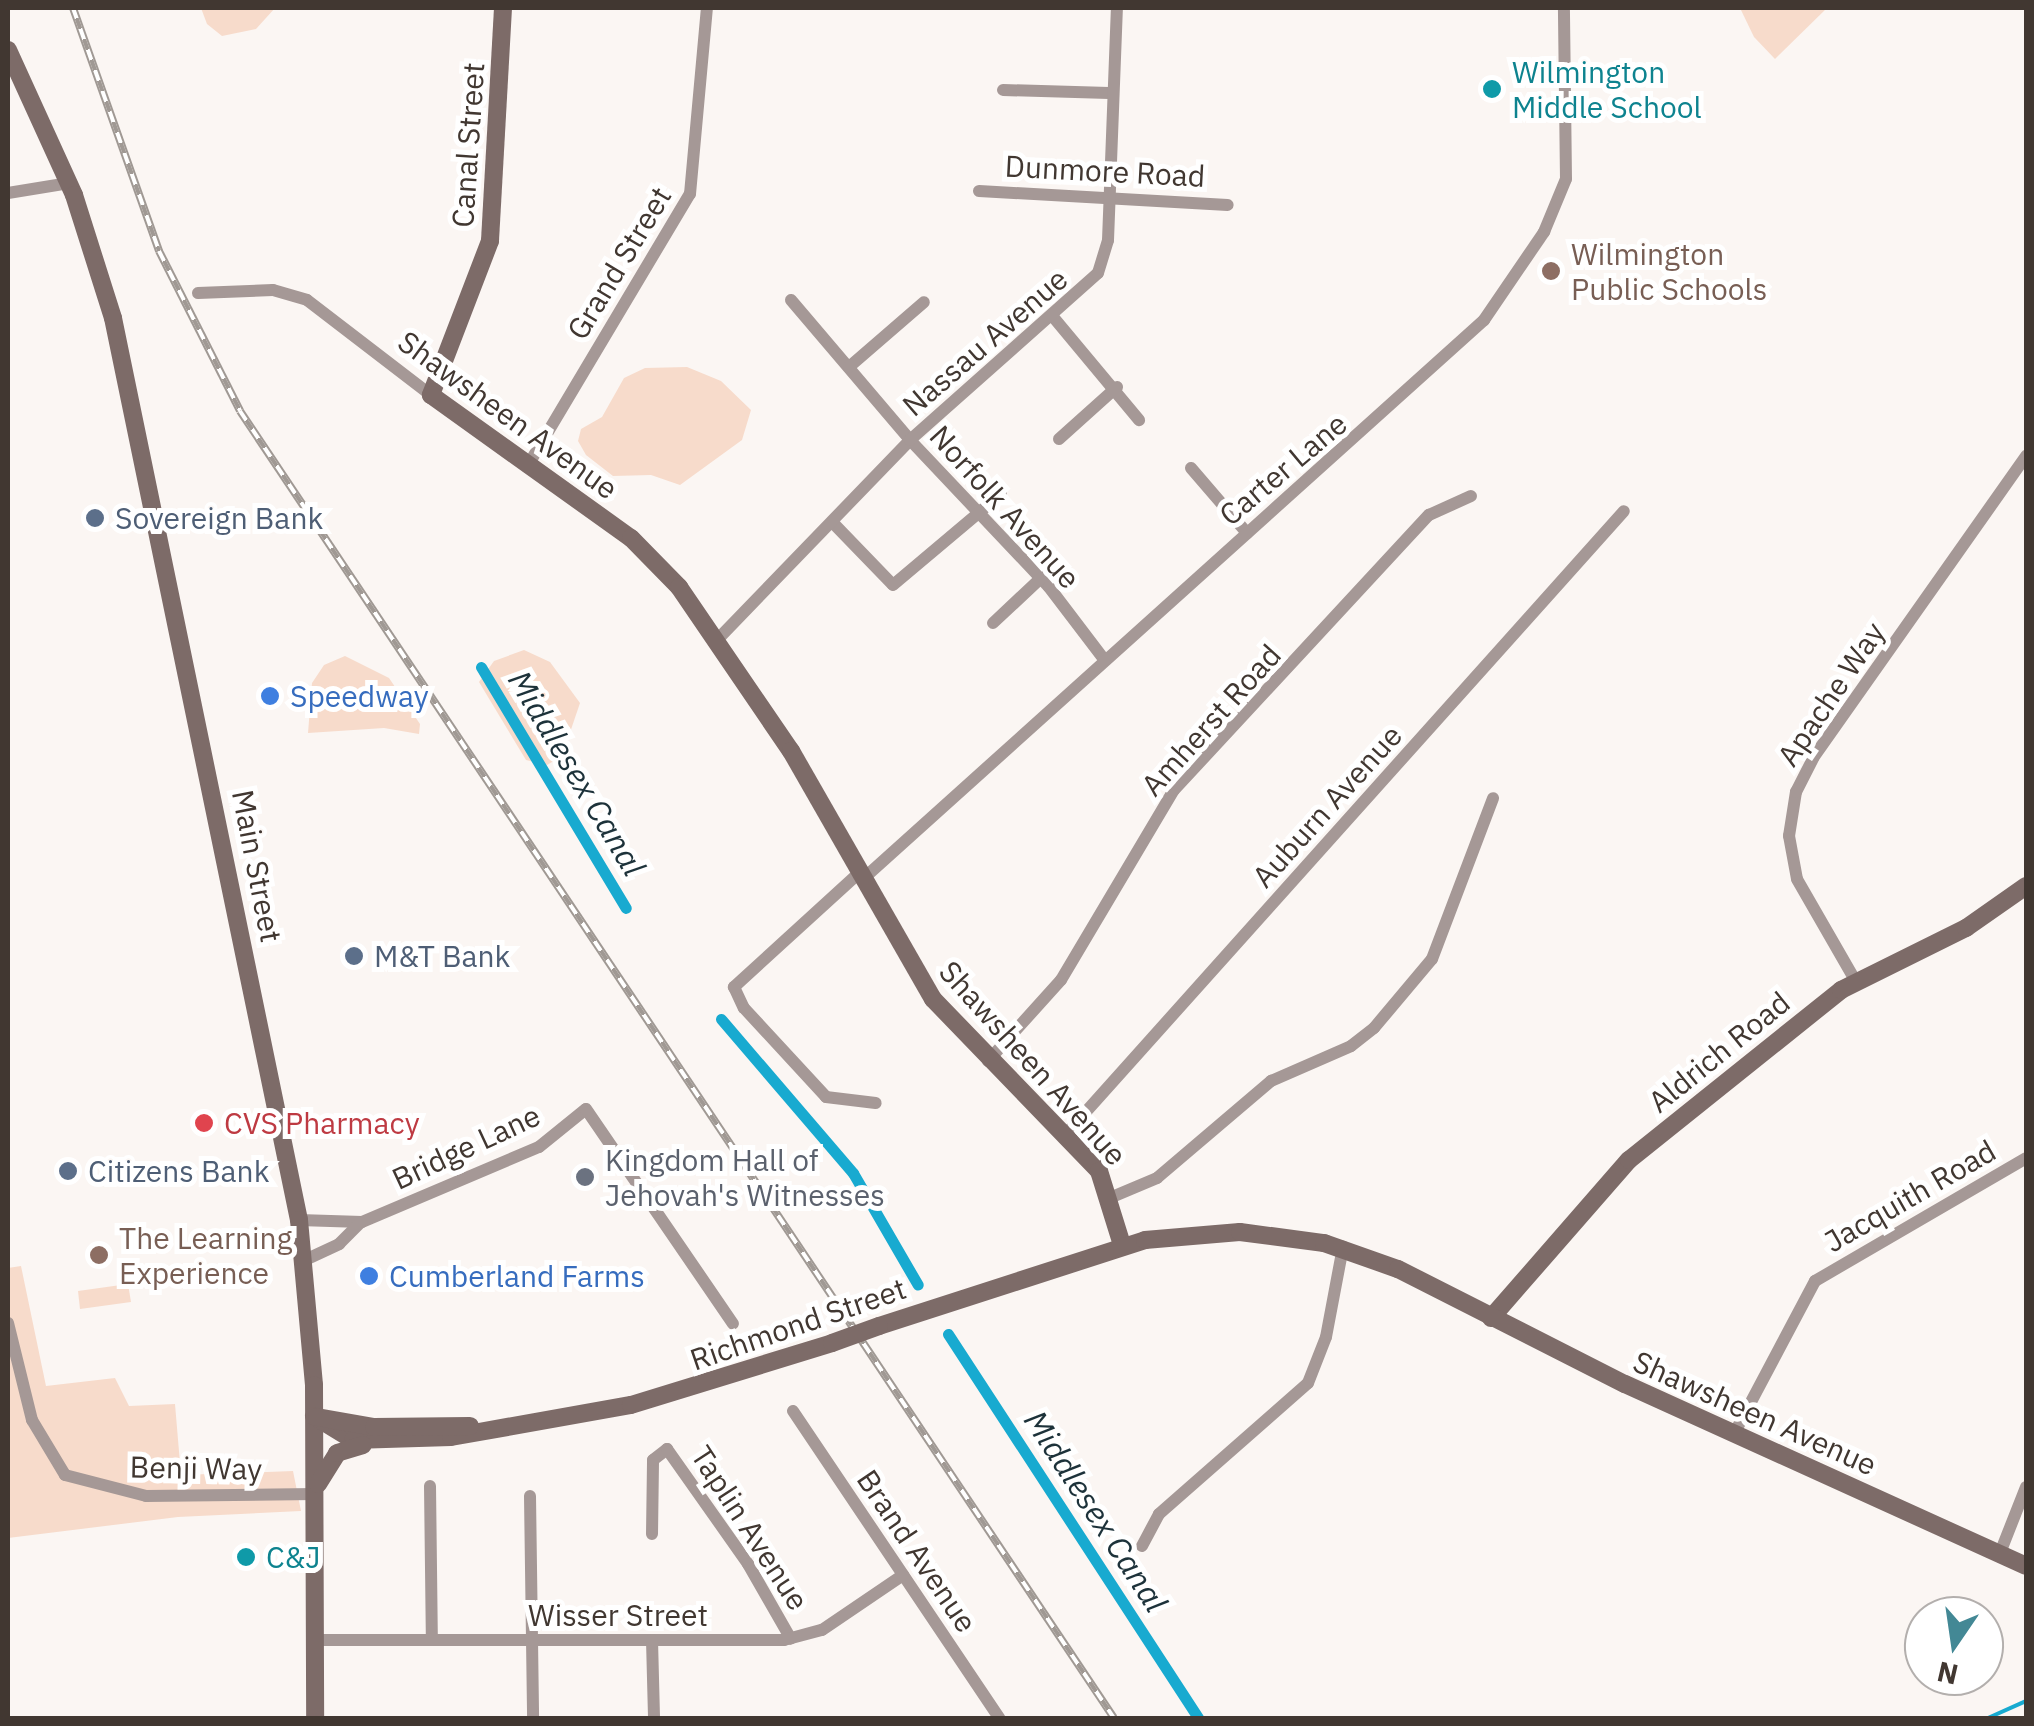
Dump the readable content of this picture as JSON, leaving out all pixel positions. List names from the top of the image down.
{
  "streets": {
    "main road": [
      "Canal Street",
      "Shawsheen Avenue",
      "Main Street",
      "Aldrich Road",
      "Richmond Street"
    ],
    "street": [
      "Dunmore Road",
      "Grand Street",
      "Nassau Avenue",
      "Carter Lane",
      "Norfolk Avenue",
      "Apache Way",
      "Amherst Road",
      "Auburn Avenue",
      "Bridge Lane",
      "Jacquith Road",
      "Benji Way",
      "Taplin Avenue",
      "Brand Avenue",
      "Wisser Street"
    ]
  },
  "crossings": [
    ["Canal Street", "Shawsheen Avenue"],
    ["Dunmore Road", "Nassau Avenue"],
    ["Grand Street", "Shawsheen Avenue"],
    ["Nassau Avenue", "Shawsheen Avenue"],
    ["Nassau Avenue", "Norfolk Avenue"],
    ["Shawsheen Avenue", "Carter Lane"],
    ["Shawsheen Avenue", "Amherst Road"],
    ["Shawsheen Avenue", "Auburn Avenue"],
    ["Shawsheen Avenue", "Aldrich Road"],
    ["Shawsheen Avenue", "Jacquith Road"],
    ["Shawsheen Avenue", "Richmond Street"],
    ["Carter Lane", "Norfolk Avenue"],
    ["Apache Way", "Aldrich Road"],
    ["Main Street", "Bridge Lane"],
    ["Main Street", "Richmond Street"],
    ["Main Street", "Benji Way"],
    ["Main Street", "Wisser Street"],
    ["Taplin Avenue", "Wisser Street"],
    ["Brand Avenue", "Wisser Street"]
  ],
  "water": ["Middlesex Canal"],
  "places": [
    "Wilmington Middle School",
    "Wilmington Public Schools",
    "Sovereign Bank",
    "Speedway",
    "M&T Bank",
    "CVS Pharmacy",
    "Citizens Bank",
    "Kingdom Hall of Jehovah's Witnesses",
    "The Learning Experience",
    "Cumberland Farms",
    "C&J"
  ],
  "north": "bottom"
}
